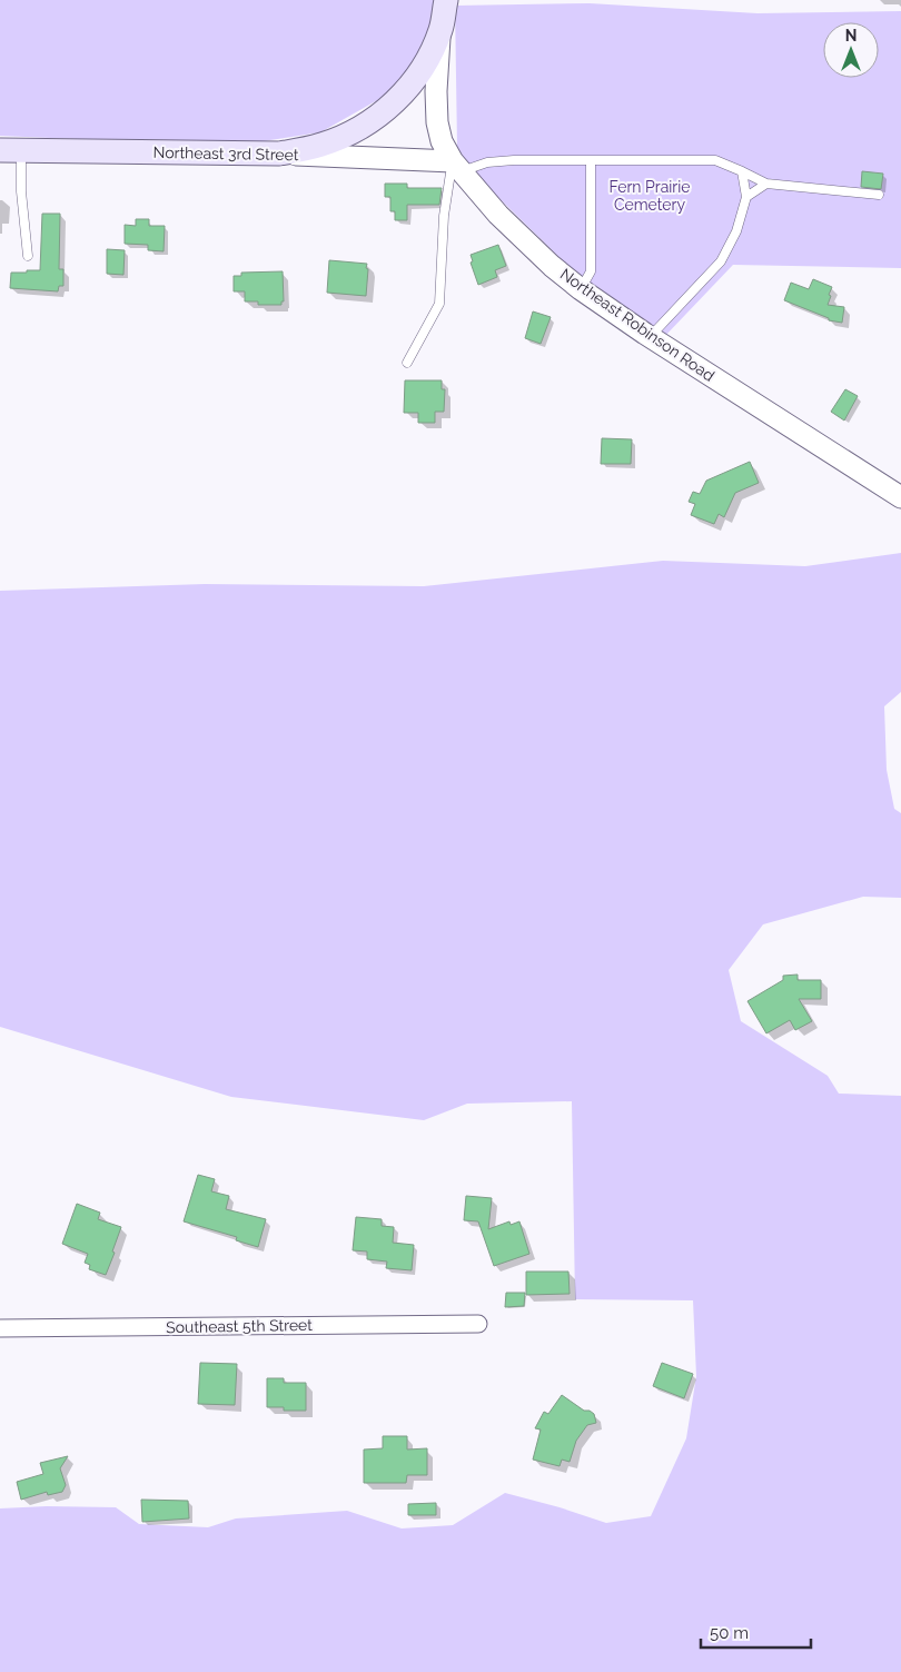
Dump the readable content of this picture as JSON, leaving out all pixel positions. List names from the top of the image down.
{
  "streets": {
    "main road": ["Northeast 3rd Street"],
    "street": ["Northeast Robinson Road", "Southeast 5th Street"]
  },
  "crossings": [
    ["Northeast 3rd Street", "Northeast Robinson Road"]
  ],
  "parks": ["Fern Prairie Cemetery"],
  "scale_bar": "50 m",
  "north": "top"
}
